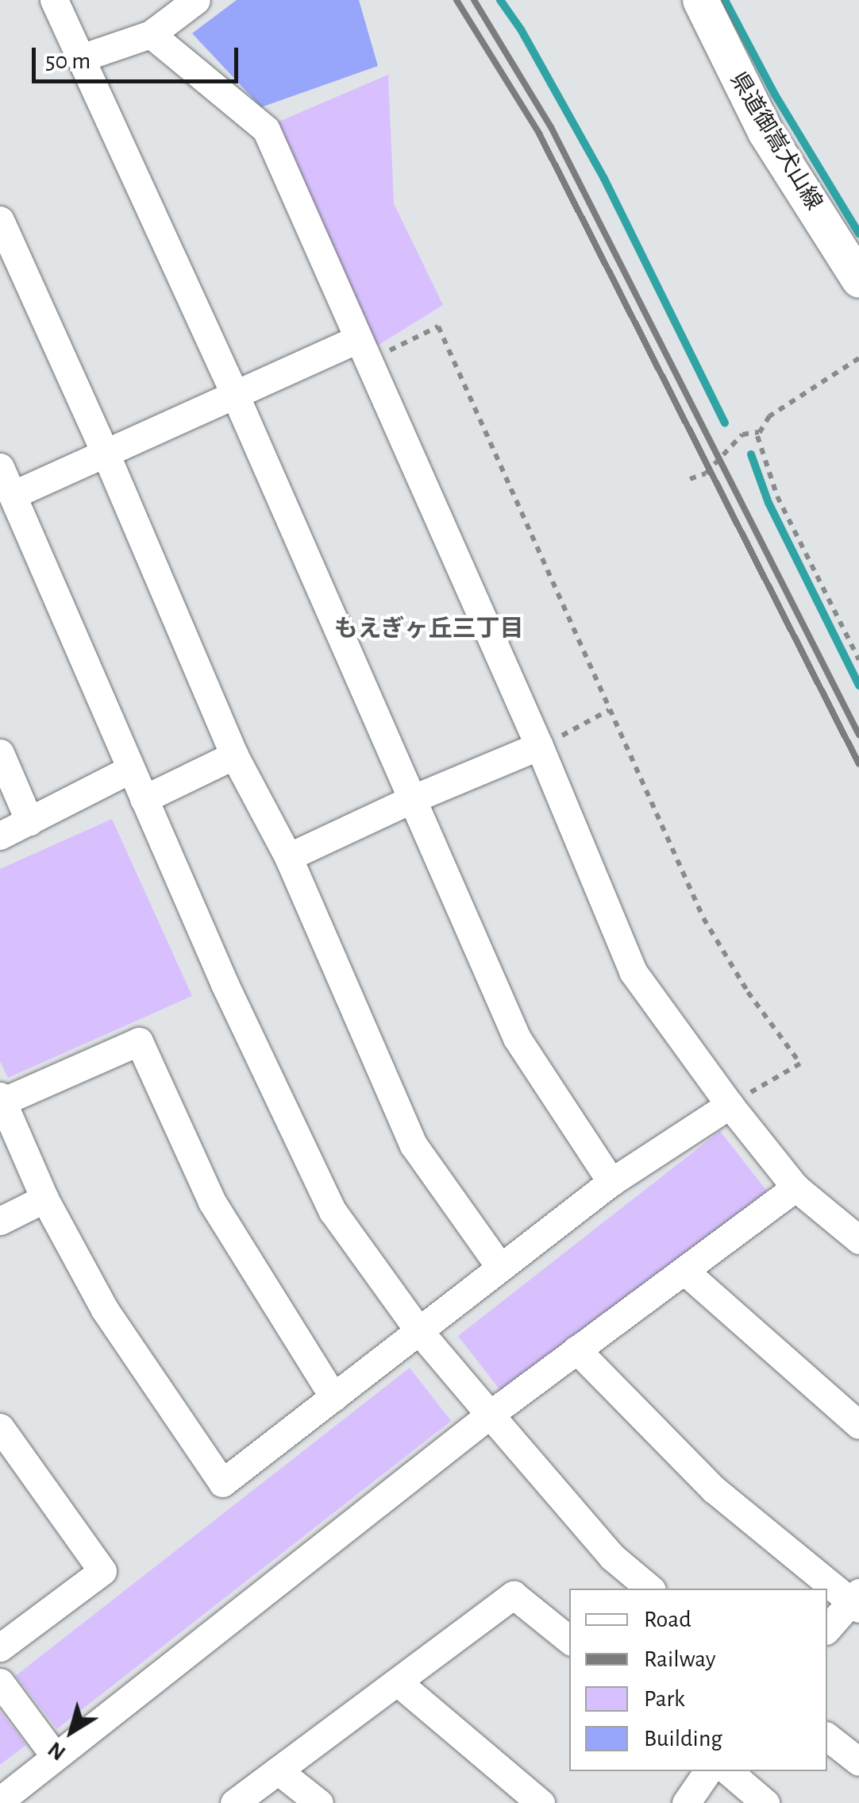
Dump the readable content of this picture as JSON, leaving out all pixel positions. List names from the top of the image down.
{
  "streets": {
    "main road": ["県道御嵩犬山線"]
  },
  "districts": ["もえぎヶ丘三丁目"],
  "legend": [
    "Road",
    "Railway",
    "Park",
    "Building"
  ],
  "scale_bar": "50 m",
  "north": "bottom left"
}
